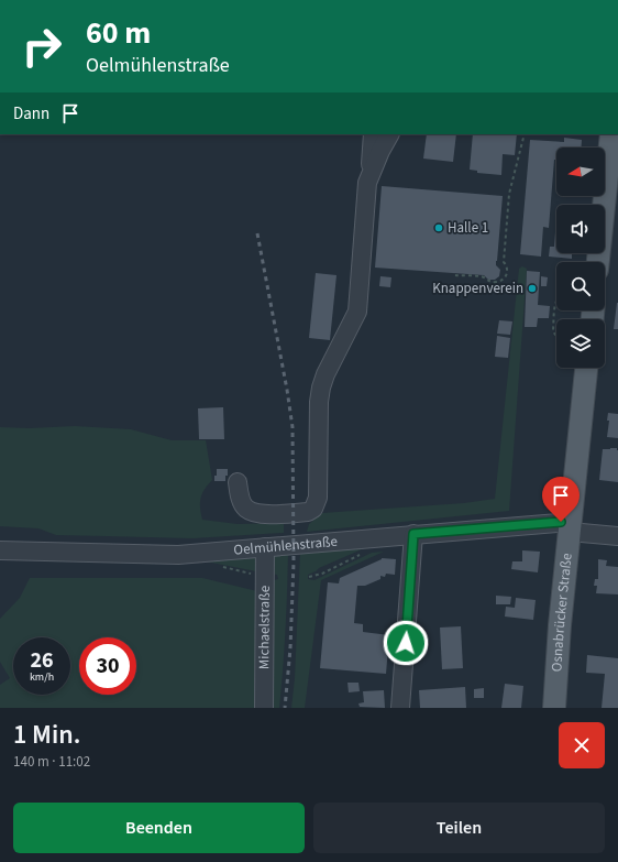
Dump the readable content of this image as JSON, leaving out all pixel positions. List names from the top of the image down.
{
  "streets": {
    "main road": ["Osnabrücker Straße"],
    "street": ["Oelmühlenstraße", "Michaelstraße"]
  },
  "crossings": [
    ["Oelmühlenstraße", "Osnabrücker Straße"],
    ["Oelmühlenstraße", "Michaelstraße"]
  ],
  "places": ["Halle 1", "Knappenverein"],
  "north": "left",
  "page": {
    "turn": ["60 m", "Oelmühlenstraße"],
    "then": "Dann",
    "speed": "26 km/h",
    "limit": "30",
    "heading": ["1 Min.", "140 m · 11:02"],
    "buttons": ["Beenden", "Teilen"]
  }
}
